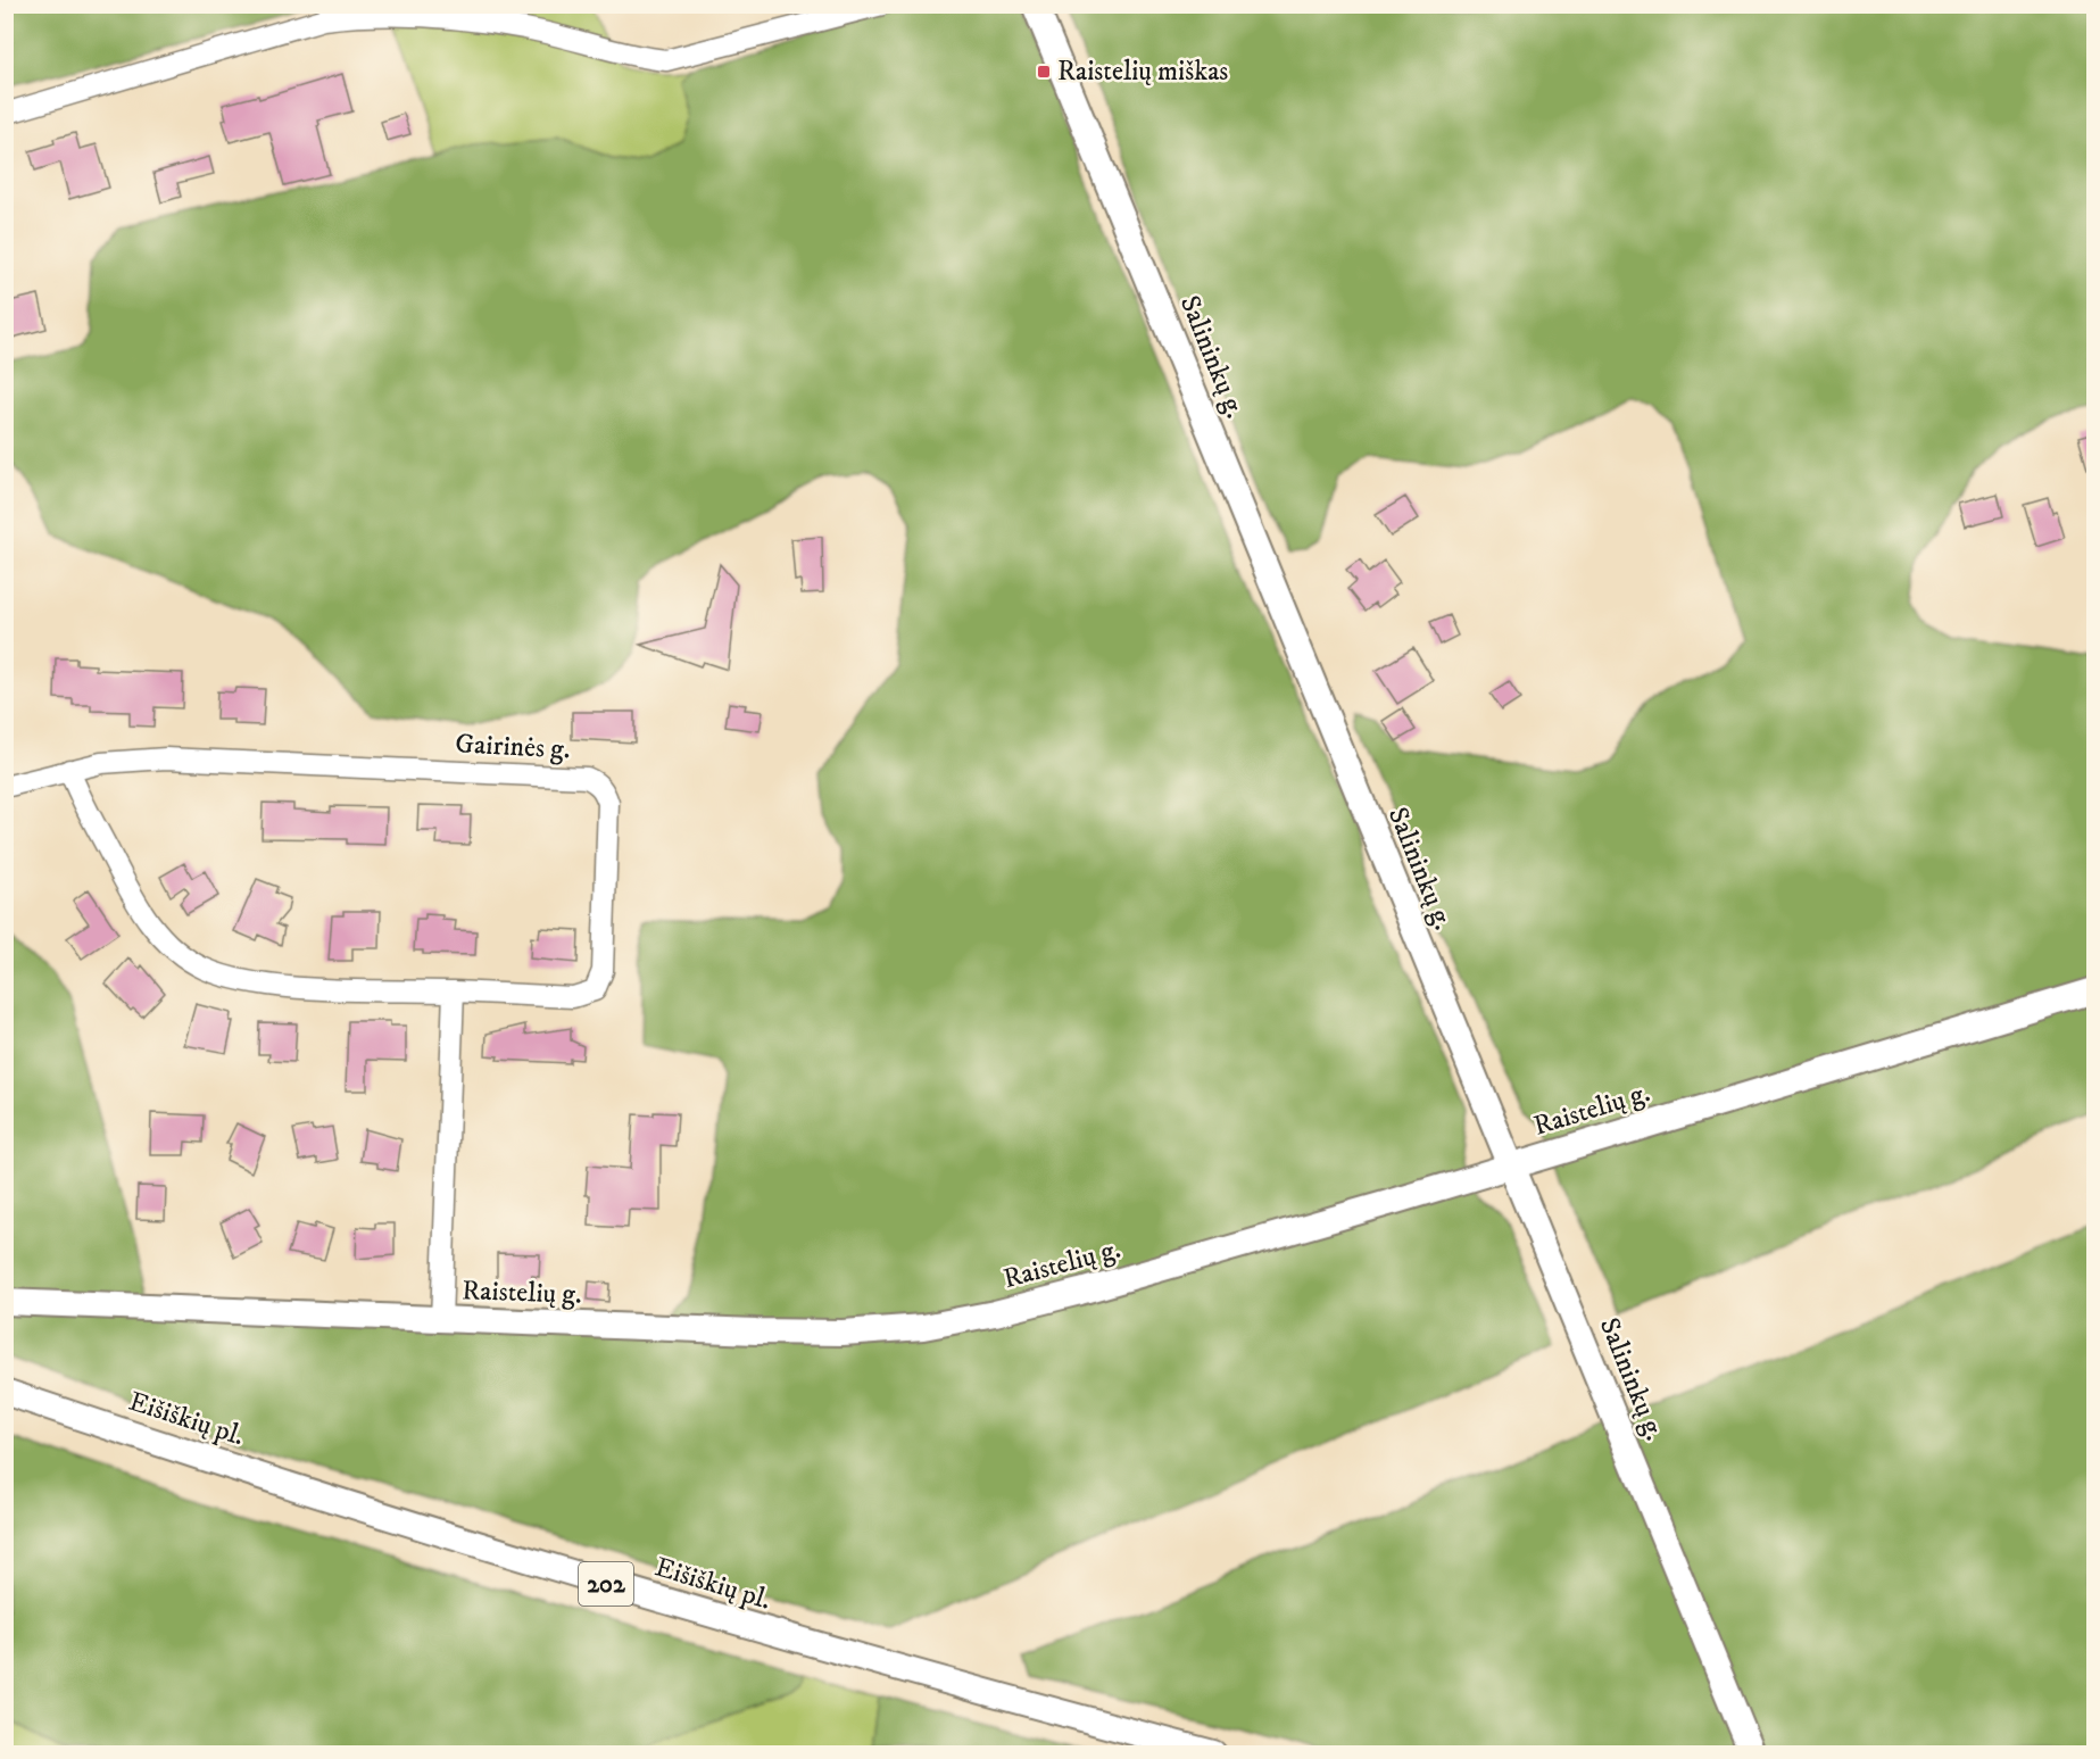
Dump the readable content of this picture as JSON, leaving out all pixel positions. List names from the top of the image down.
{
  "streets": {
    "main road": [
      "Salininkų g.",
      "Raistelių g.",
      "Eišiškių pl.",
      "202"
    ],
    "street": ["Gairinės g."]
  },
  "crossings": [
    ["Salininkų g.", "Raistelių g."]
  ],
  "places": {
    "transit": ["Raistelių miškas"]
  }
}
